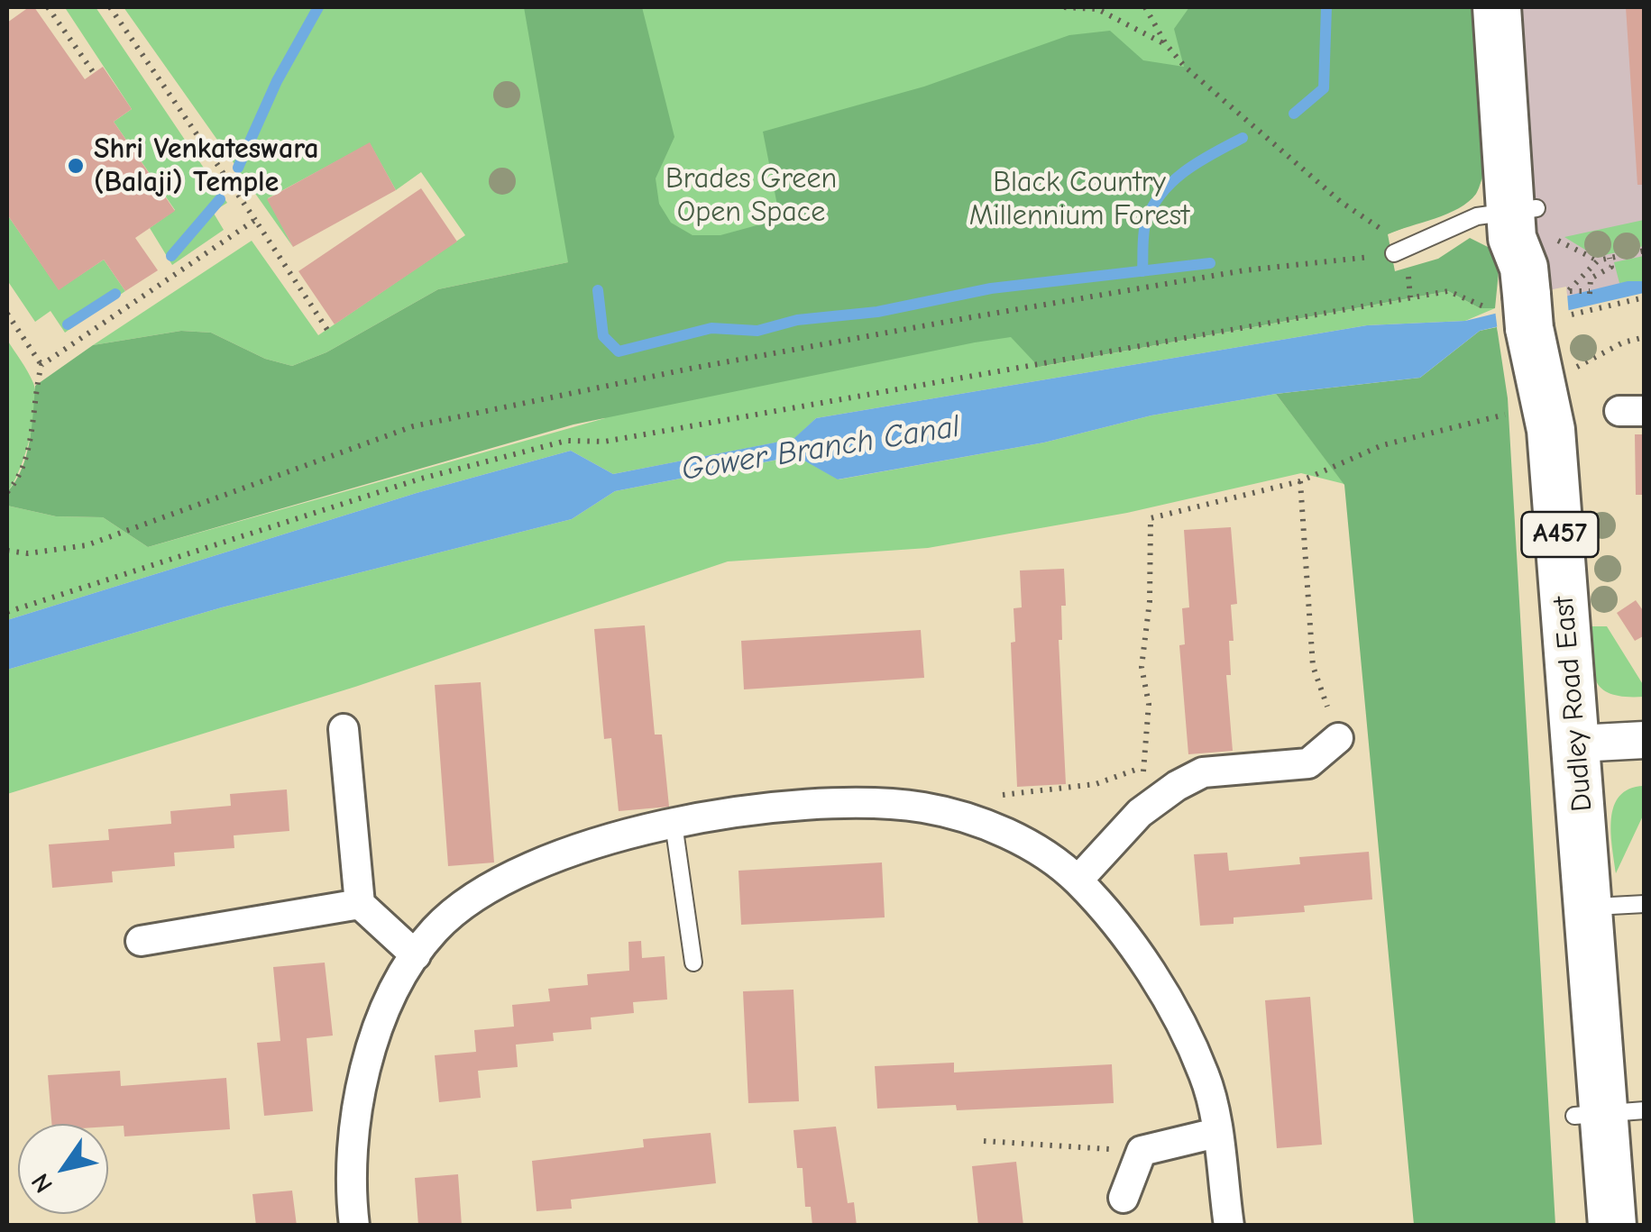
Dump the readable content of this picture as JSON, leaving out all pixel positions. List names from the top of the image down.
{
  "streets": {
    "main road": ["A457", "Dudley Road East"]
  },
  "water": ["Gower Branch Canal"],
  "parks": ["Brades Green Open Space", "Black Country Millennium Forest"],
  "places": ["Shri Venkateswara (Balaji) Temple"],
  "north": "bottom left"
}
